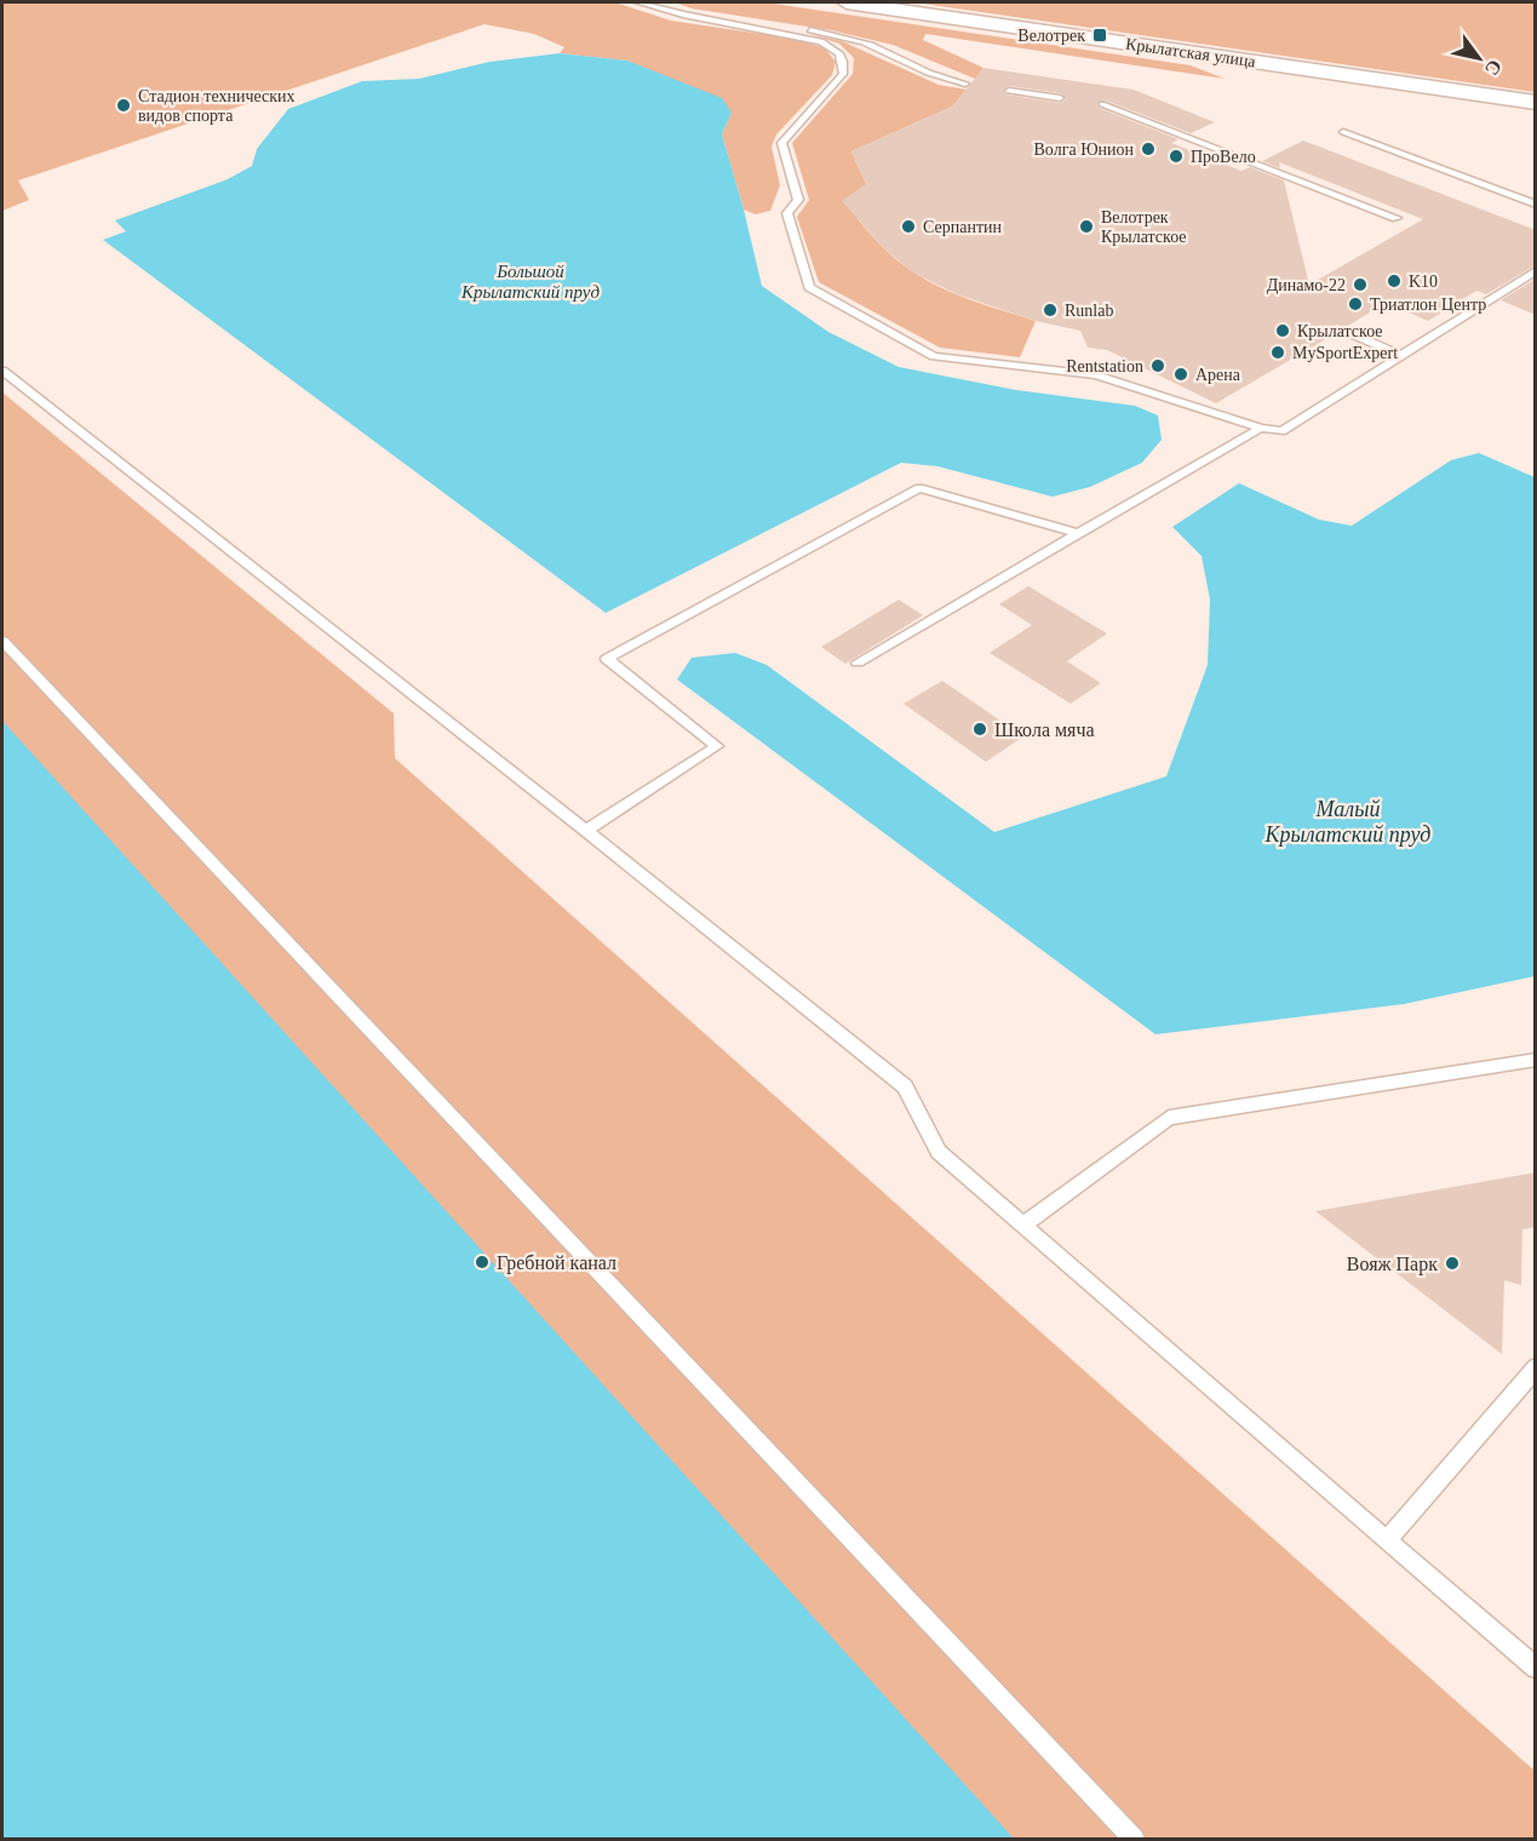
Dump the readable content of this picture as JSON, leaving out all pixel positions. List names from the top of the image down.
{
  "streets": {
    "main road": ["Крылатская улица"]
  },
  "water": ["Большой Крылатский пруд", "Малый Крылатский пруд"],
  "places": {
    "transit": ["Велотрек"],
    "other": [
      "Стадион технических видов спорта",
      "Волга Юнион",
      "ПроВело",
      "Серпантин",
      "Велотрек Крылатское",
      "K10",
      "Динамо-22",
      "Триатлон Центр",
      "Runlab",
      "Крылатское",
      "MySportExpert",
      "Rentstation",
      "Арена",
      "Школа мяча",
      "Гребной канал",
      "Вояж Парк"
    ]
  },
  "north": "bottom right"
}
